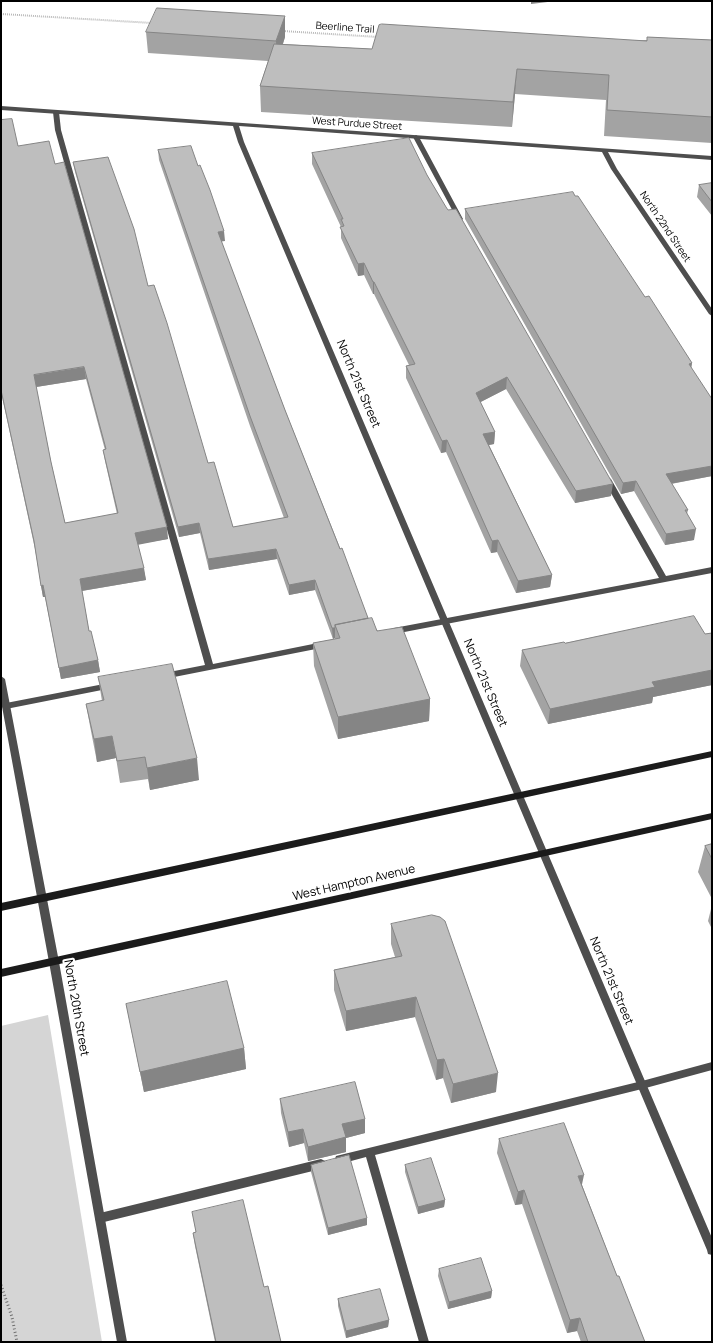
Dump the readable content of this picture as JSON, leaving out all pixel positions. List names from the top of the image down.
{
  "streets": {
    "main road": ["West Hampton Avenue"],
    "street": [
      "West Purdue Street",
      "North 22nd Street",
      "North 21st Street",
      "North 20th Street"
    ],
    "path": ["Beerline Trail"]
  },
  "crossings": [
    ["West Purdue Street", "North 22nd Street"],
    ["West Purdue Street", "North 21st Street"],
    ["North 21st Street", "West Hampton Avenue"],
    ["West Hampton Avenue", "North 20th Street"]
  ]
}
